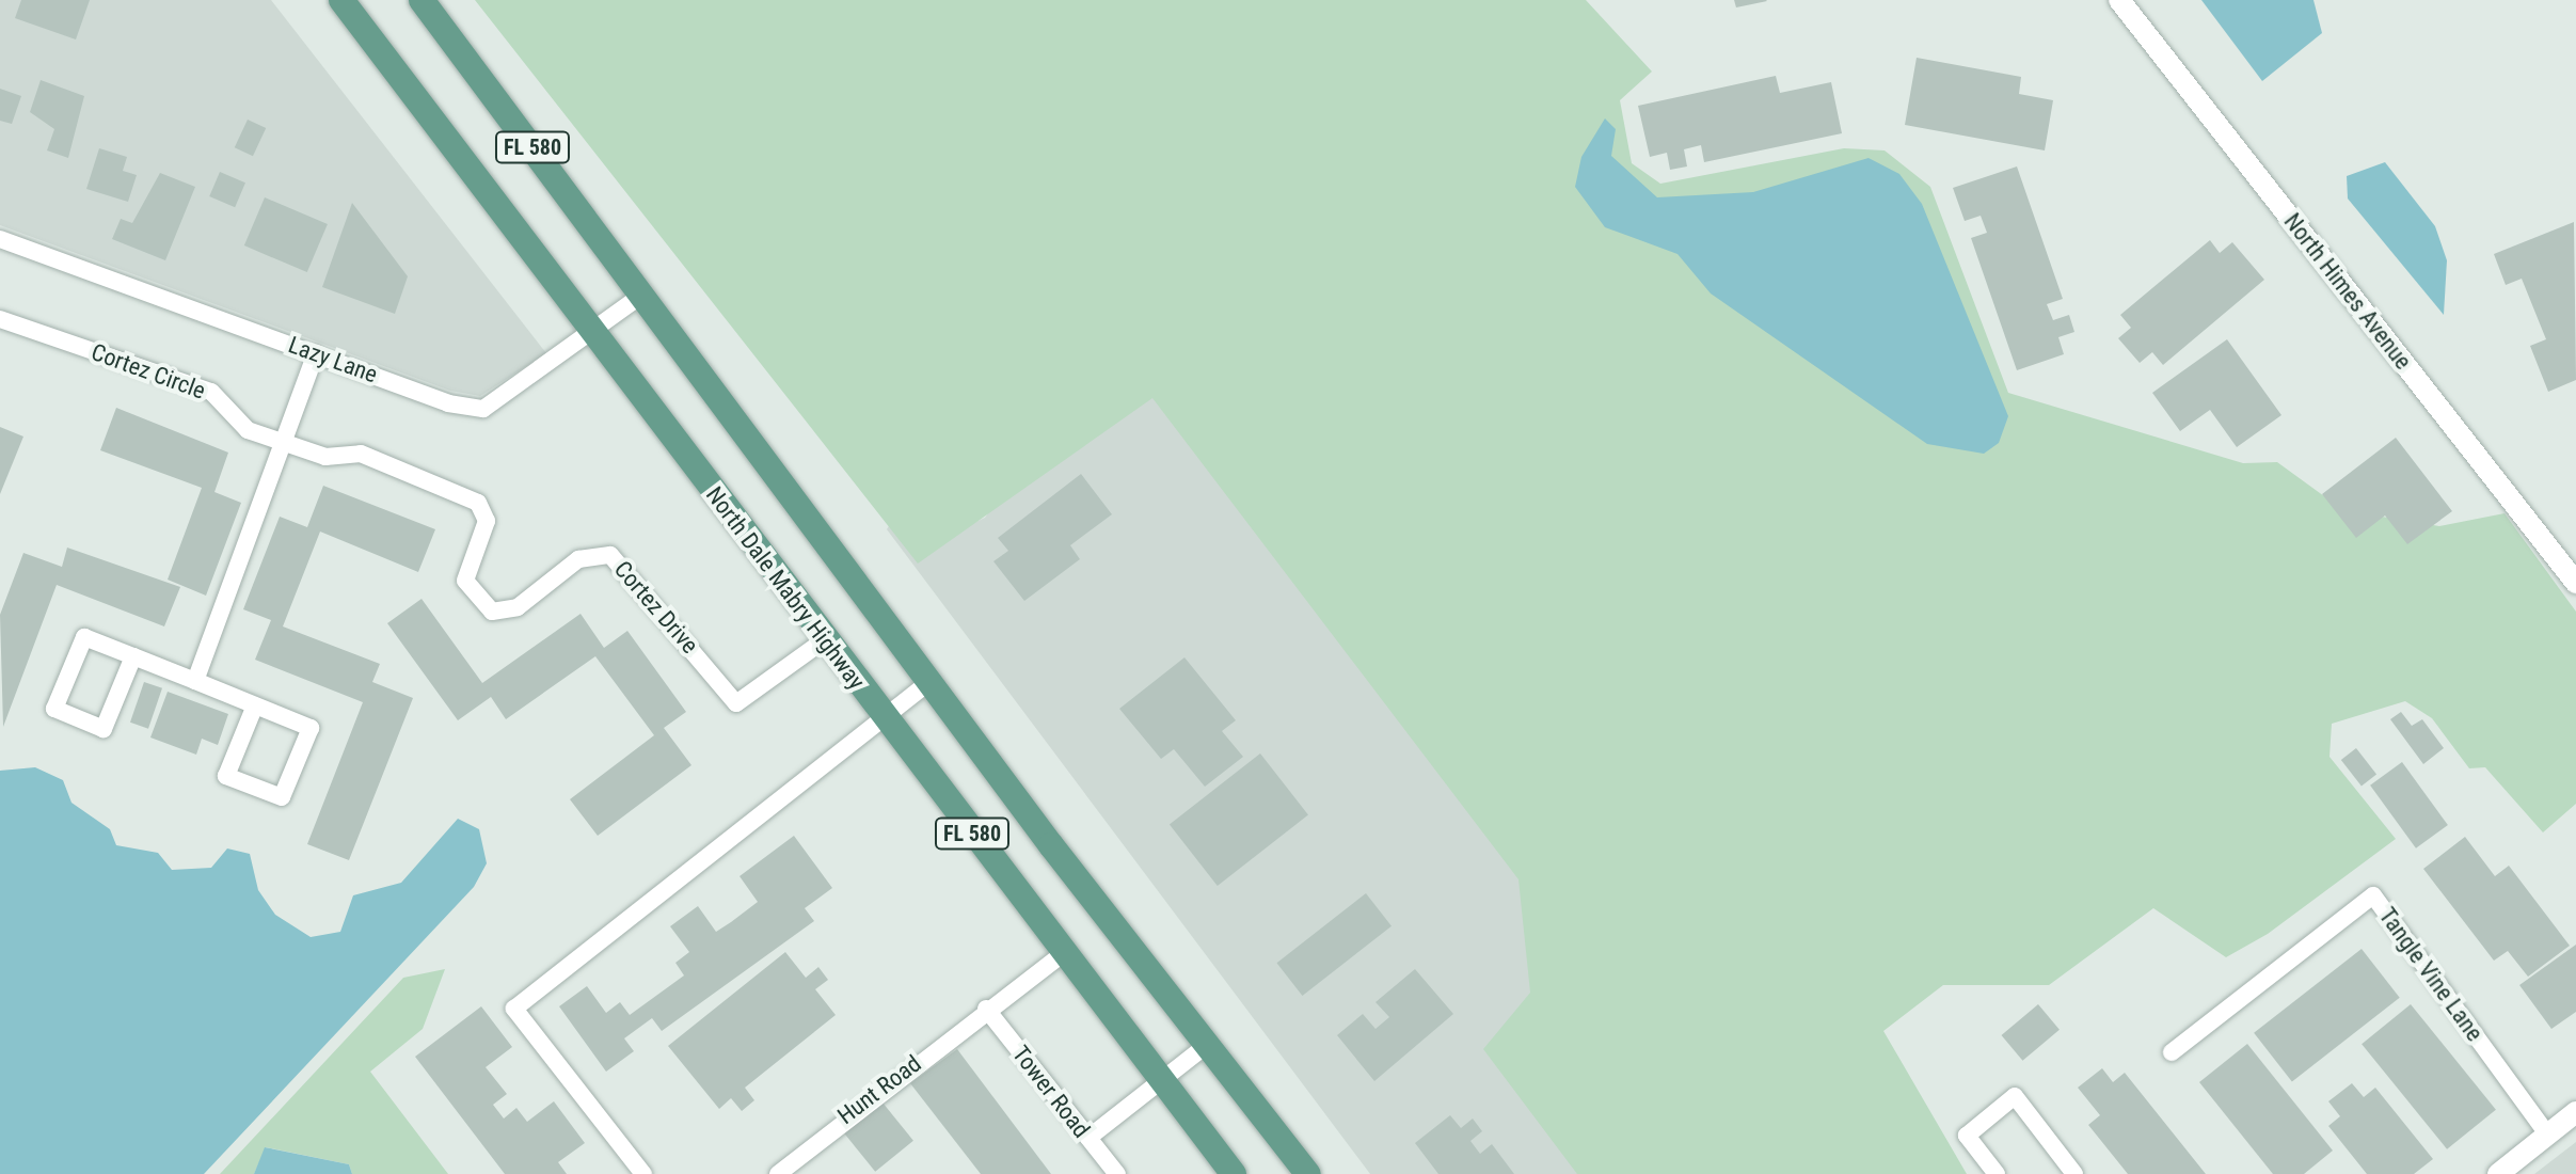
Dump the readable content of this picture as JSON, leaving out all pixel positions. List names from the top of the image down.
{
  "streets": {
    "main road": ["FL 580", "North Dale Mabry Highway"],
    "street": [
      "North Himes Avenue",
      "Lazy Lane",
      "Cortez Circle",
      "Cortez Drive",
      "Tangle Vine Lane",
      "Hunt Road",
      "Tower Road"
    ]
  },
  "crossings": [
    ["FL 580", "Lazy Lane"],
    ["Lazy Lane", "North Dale Mabry Highway"],
    ["Cortez Circle", "Cortez Drive"],
    ["North Dale Mabry Highway", "Cortez Drive"],
    ["North Dale Mabry Highway", "Hunt Road"],
    ["Hunt Road", "Tower Road"]
  ]
}
